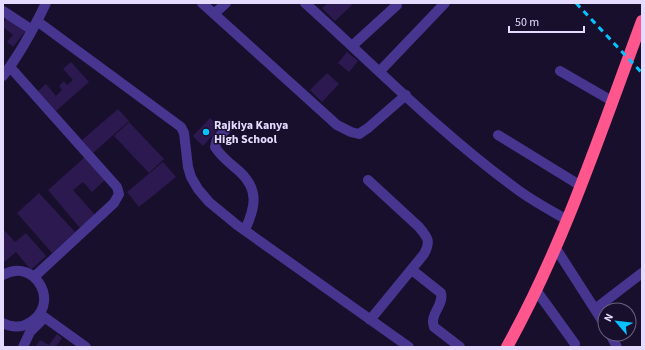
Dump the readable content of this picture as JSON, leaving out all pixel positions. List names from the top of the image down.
{
  "places": ["Rajkiya Kanya High School"],
  "scale_bar": "50 m",
  "north": "top left"
}
